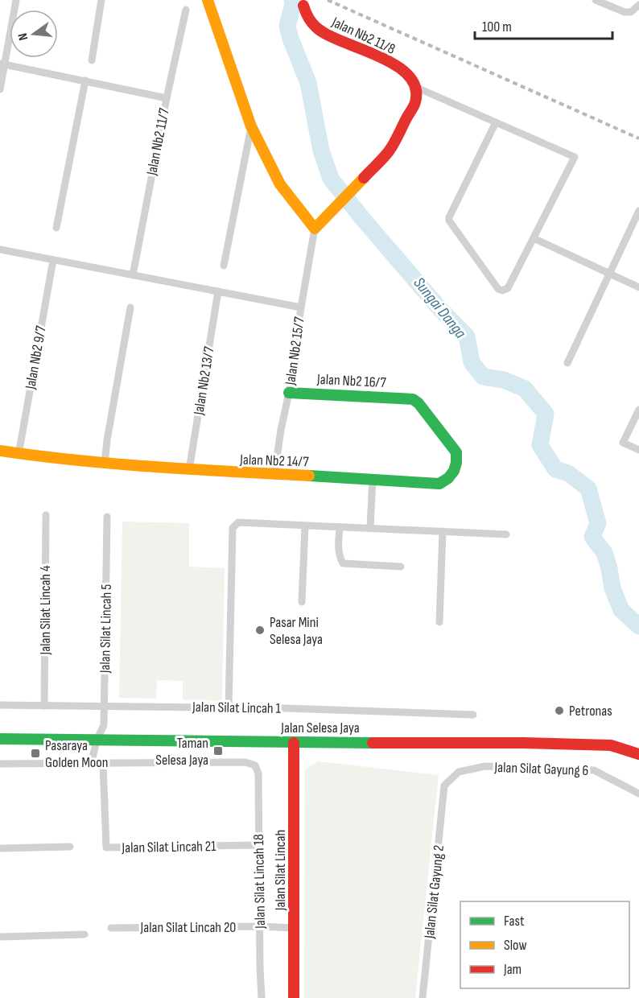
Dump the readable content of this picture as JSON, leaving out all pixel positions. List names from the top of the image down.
{
  "streets": {
    "street": [
      "Jalan Nb2 11/8",
      "Jalan Nb2 11/7",
      "Jalan Nb2 15/7",
      "Jalan Nb2 9/7",
      "Jalan Nb2 13/7",
      "Jalan Nb2 16/7",
      "Jalan Nb2 14/7",
      "Jalan Silat Lincah 4",
      "Jalan Silat Lincah 5",
      "Jalan Silat Lincah 1",
      "Jalan Selesa Jaya",
      "Jalan Silat Gayung 6",
      "Jalan Silat Lincah 21",
      "Jalan Silat Lincah",
      "Jalan Silat Lincah 18",
      "Jalan Silat Gayung 2",
      "Jalan Silat Lincah 20"
    ]
  },
  "crossings": [
    ["Jalan Nb2 15/7", "Jalan Nb2 16/7"],
    ["Jalan Nb2 15/7", "Jalan Nb2 14/7"],
    ["Jalan Nb2 9/7", "Jalan Nb2 14/7"],
    ["Jalan Nb2 13/7", "Jalan Nb2 14/7"],
    ["Jalan Nb2 16/7", "Jalan Nb2 14/7"],
    ["Jalan Silat Lincah 4", "Jalan Silat Lincah 1"],
    ["Jalan Silat Lincah 5", "Jalan Silat Lincah 1"],
    ["Jalan Silat Lincah 5", "Jalan Selesa Jaya"],
    ["Jalan Selesa Jaya", "Jalan Silat Lincah"],
    ["Jalan Silat Gayung 6", "Jalan Silat Gayung 2"],
    ["Jalan Silat Lincah 21", "Jalan Silat Lincah 18"],
    ["Jalan Silat Lincah", "Jalan Silat Lincah 20"],
    ["Jalan Silat Lincah 18", "Jalan Silat Lincah 20"]
  ],
  "water": ["Sungai Danga"],
  "places": {
    "other": ["Pasar Mini Selesa Jaya", "Petronas"],
    "transit": ["Taman Selesa Jaya", "Pasaraya Golden Moon"]
  },
  "legend": ["Fast", "Slow", "Jam"],
  "scale_bar": "100 m",
  "north": "left"
}
